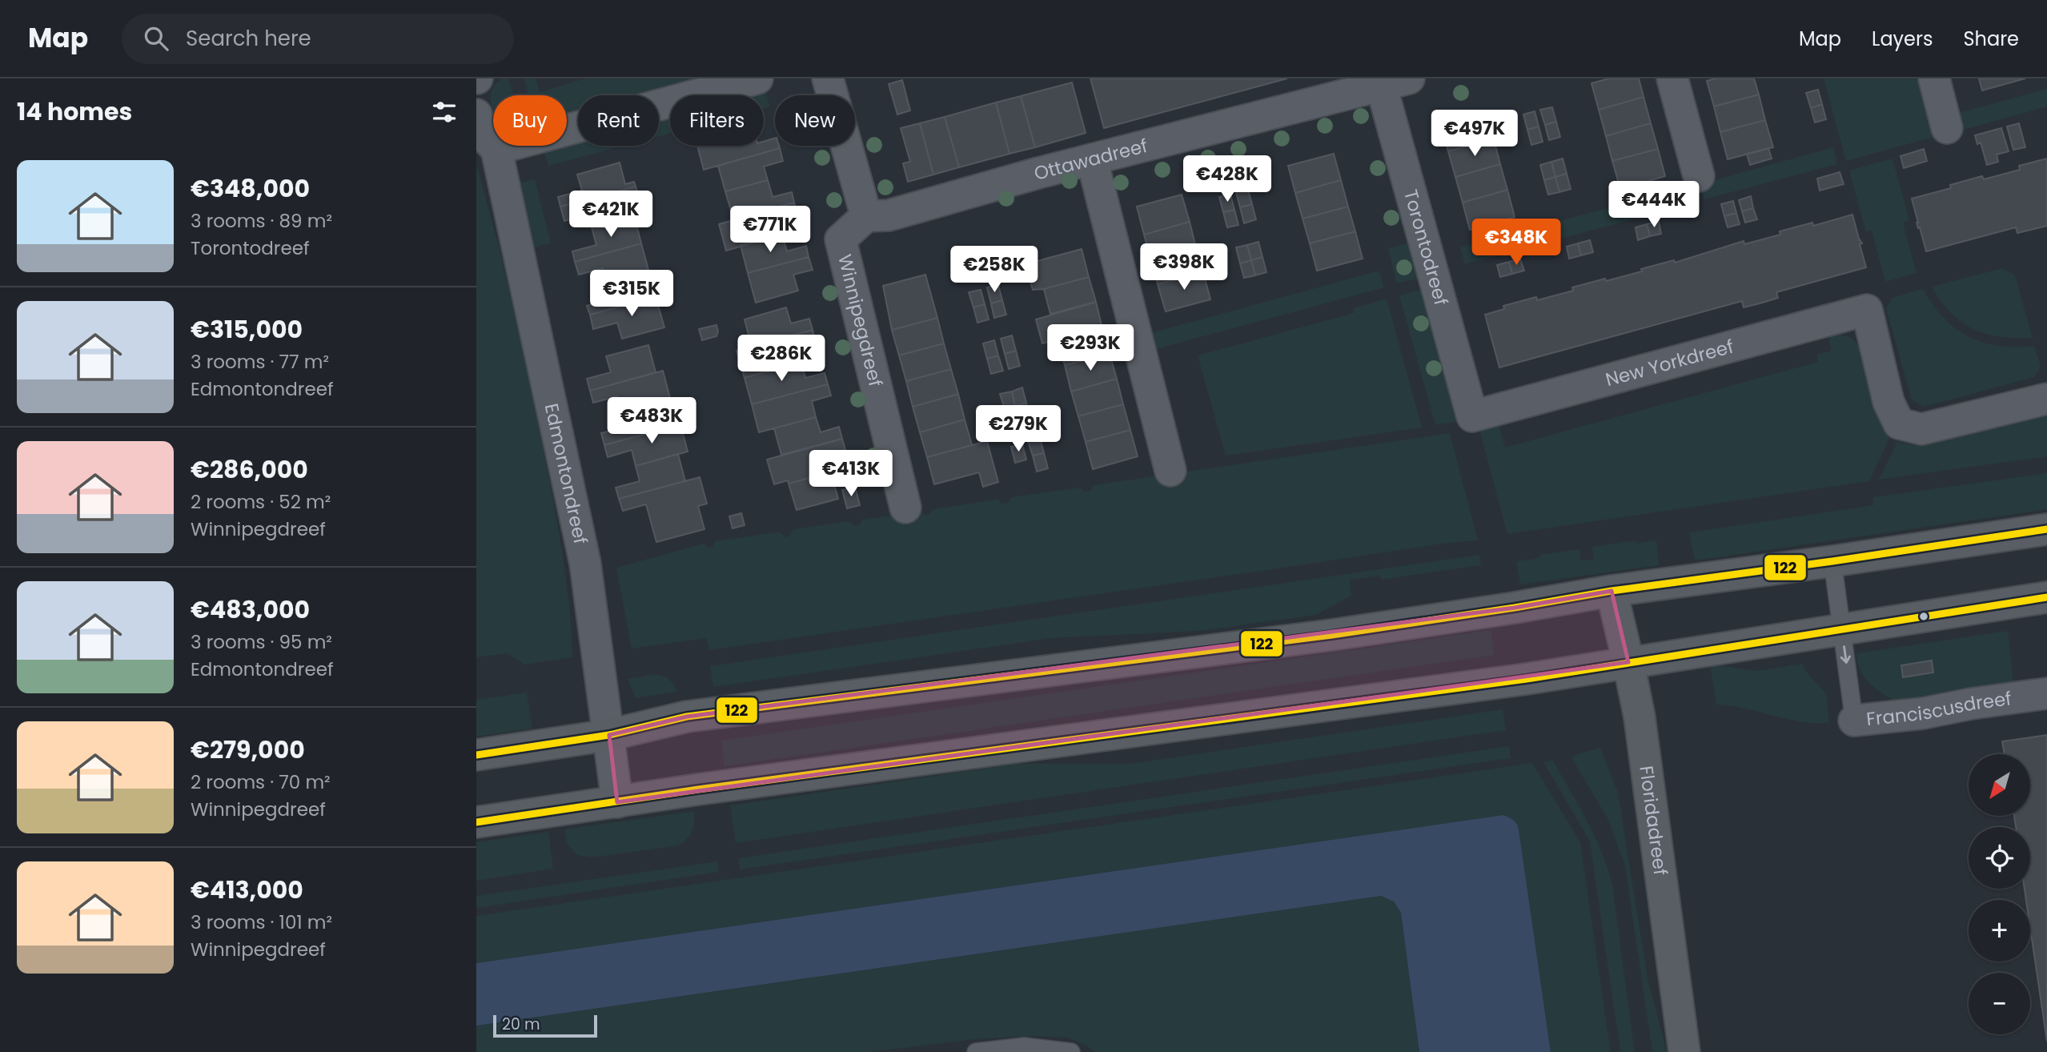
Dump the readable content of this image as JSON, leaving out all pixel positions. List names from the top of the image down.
{
  "streets": {
    "main road": ["Floridadreef"],
    "street": [
      "Ottawadreef",
      "Torontodreef",
      "Winnipegdreef",
      "New Yorkdreef",
      "Edmontondreef",
      "Franciscusdreef"
    ]
  },
  "crossings": [
    ["Ottawadreef", "Torontodreef"],
    ["Ottawadreef", "Winnipegdreef"],
    ["Torontodreef", "New Yorkdreef"]
  ],
  "lines": ["transit line 122"],
  "scale_bar": "20 m",
  "north": "bottom left",
  "page": {
    "header": "Map",
    "search": "Search here",
    "nav": ["Map", "Layers", "Share"],
    "heading": "14 homes",
    "chip": [
      "Buy",
      "Rent",
      "Filters",
      "New"
    ],
    "price": [
      "€497K",
      "€428K",
      "€444K",
      "€421K",
      "€771K",
      "€348K",
      "€398K",
      "€258K",
      "€315K",
      "€293K",
      "€286K",
      "€483K",
      "€279K",
      "€413K"
    ],
    "list": [
      {
        "name": "€348,000",
        "note": "3 rooms · 89 m² · Torontodreef"
      },
      {
        "name": "€315,000",
        "note": "3 rooms · 77 m² · Edmontondreef"
      },
      {
        "name": "€286,000",
        "note": "2 rooms · 52 m² · Winnipegdreef"
      },
      {
        "name": "€483,000",
        "note": "3 rooms · 95 m² · Edmontondreef"
      },
      {
        "name": "€279,000",
        "note": "2 rooms · 70 m² · Winnipegdreef"
      },
      {
        "name": "€413,000",
        "note": "3 rooms · 101 m² · Winnipegdreef"
      }
    ],
    "map_buttons": ["+", "−"],
    "scale": "20 m"
  }
}
